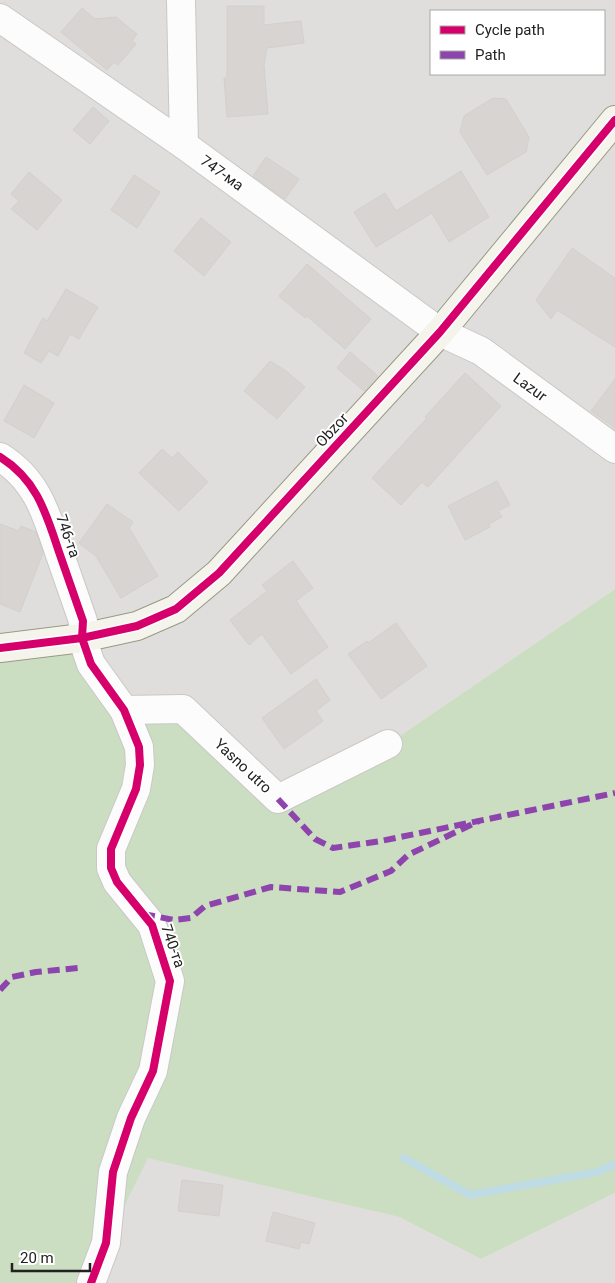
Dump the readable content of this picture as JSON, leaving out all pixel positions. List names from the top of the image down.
{
  "streets": {
    "street": [
      "747-ма",
      "Lazur",
      "Obzor",
      "746-та",
      "Yasno utro",
      "740-та"
    ]
  },
  "crossings": [
    ["747-ма", "Lazur"],
    ["747-ма", "Obzor"],
    ["Lazur", "Obzor"],
    ["Obzor", "746-та"],
    ["Obzor", "740-та"],
    ["746-та", "740-та"],
    ["Yasno utro", "740-та"]
  ],
  "legend": ["Cycle path", "Path"],
  "scale_bar": "20 m"
}
